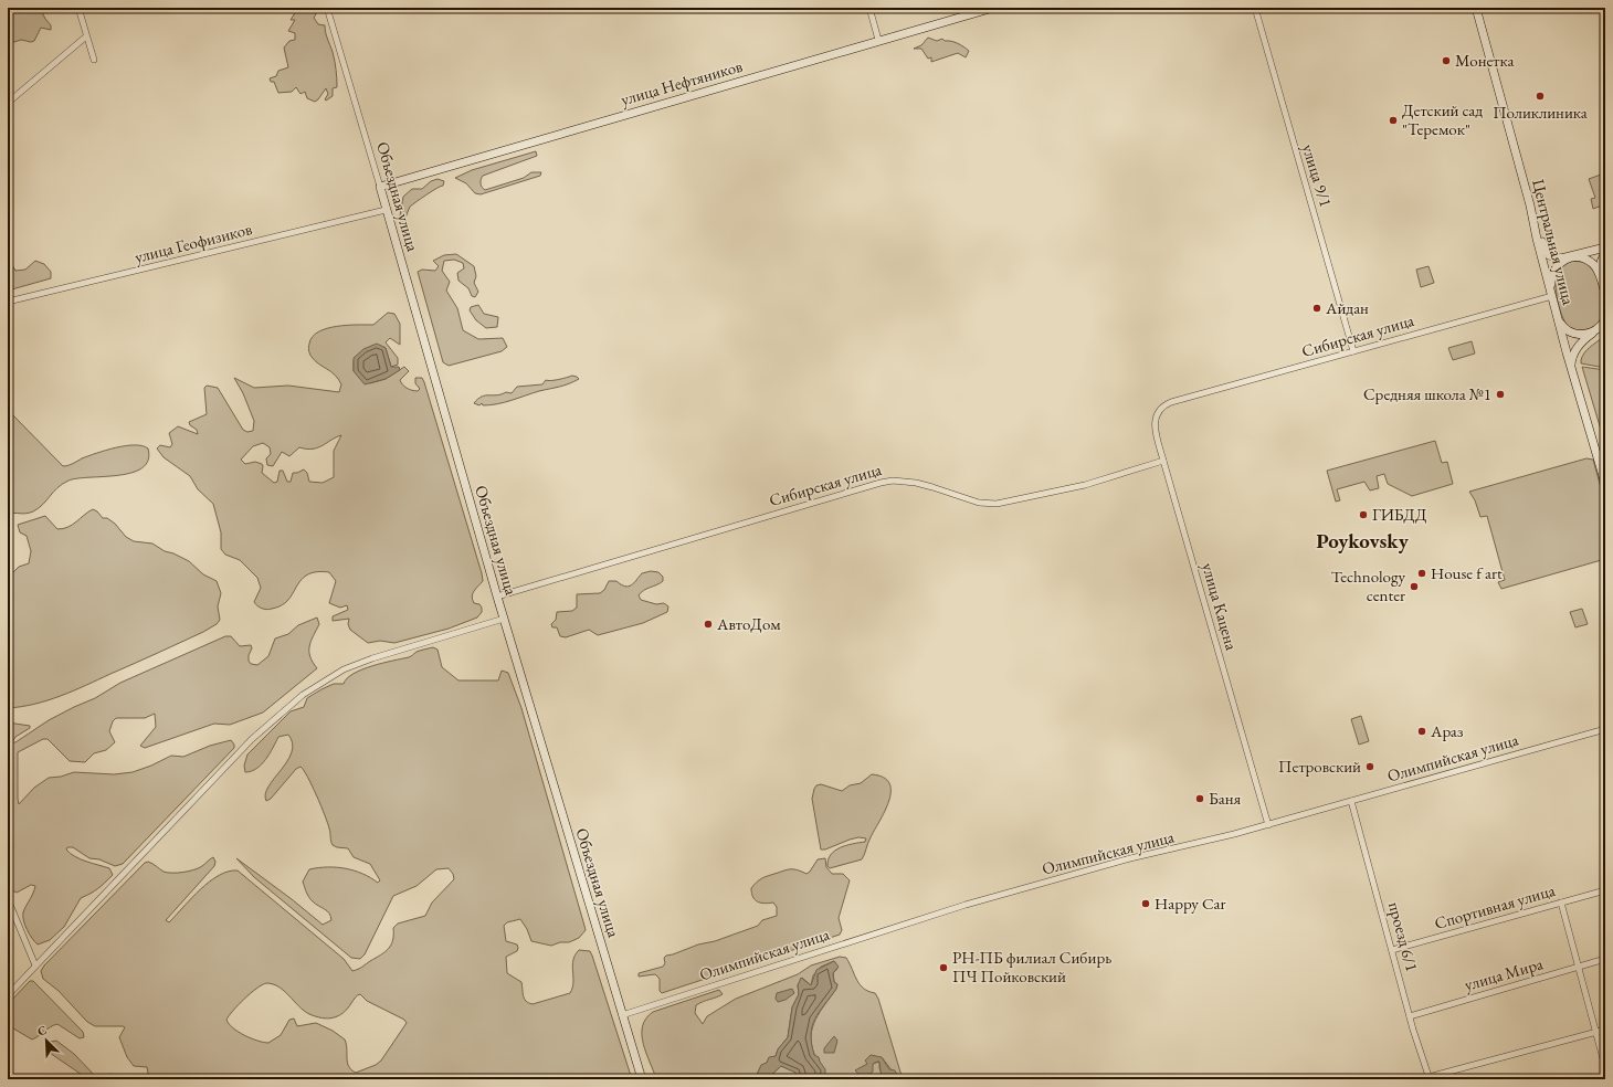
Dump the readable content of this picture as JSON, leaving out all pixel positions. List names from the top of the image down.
{
  "streets": {
    "street": [
      "улица Нефтяников",
      "улица 9/1",
      "Объездная улица",
      "Центральная улица",
      "улица Геофизиков",
      "Сибирская улица",
      "улица Кацена",
      "Олимпийская улица",
      "Спортивная улица",
      "проезд 6/1",
      "улица Мира"
    ]
  },
  "crossings": [
    ["улица Нефтяников", "Объездная улица"],
    ["улица 9/1", "Сибирская улица"],
    ["Объездная улица", "улица Геофизиков"],
    ["Объездная улица", "Сибирская улица"],
    ["Объездная улица", "Олимпийская улица"],
    ["Центральная улица", "Сибирская улица"],
    ["Сибирская улица", "улица Кацена"],
    ["улица Кацена", "Олимпийская улица"],
    ["Олимпийская улица", "проезд 6/1"],
    ["Спортивная улица", "проезд 6/1"],
    ["проезд 6/1", "улица Мира"]
  ],
  "districts": ["Poykovsky"],
  "places": [
    "Монетка",
    "Поликлиника",
    "Детский сад \"Теремок\"",
    "Айдан",
    "Средняя школа №1",
    "ГИБДД",
    "House f art",
    "Technology center",
    "АвтоДом",
    "Араз",
    "Петровский",
    "Баня",
    "Happy Car",
    "РН-ПБ филиал Сибирь ПЧ Пойковский"
  ],
  "north": "top left"
}
